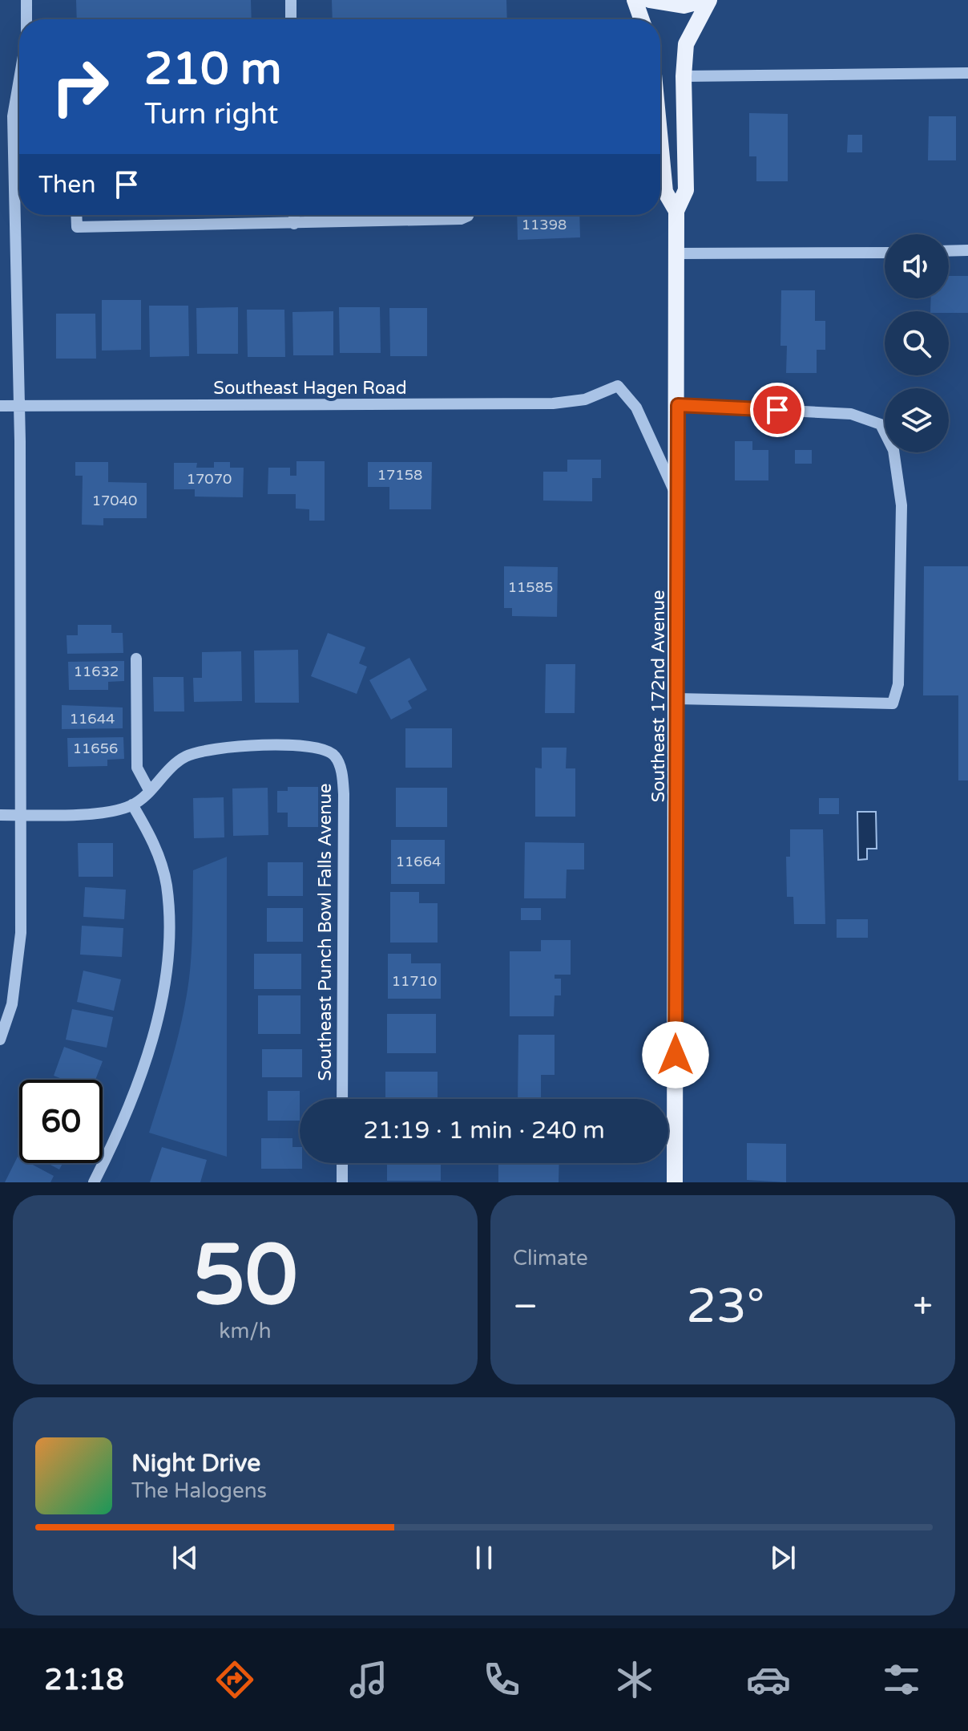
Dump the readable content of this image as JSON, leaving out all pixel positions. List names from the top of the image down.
{
  "streets": {
    "main road": ["Southeast 172nd Avenue"],
    "street": ["Southeast Hagen Road", "Southeast Punch Bowl Falls Avenue"]
  },
  "crossings": [
    ["Southeast Hagen Road", "Southeast 172nd Avenue"]
  ],
  "house_numbers": [
    "11398",
    "17158",
    "17070",
    "17040",
    "11585",
    "11632",
    "11644",
    "11656",
    "11664",
    "11710"
  ],
  "page": {
    "turn": ["210 m", "Turn right"],
    "then": "Then",
    "limit": "60",
    "trip": "21:19 · 1 min · 240 m",
    "tile": [
      ["50", "km/h"],
      "Climate"
    ],
    "heat": ["−", "23°", "+"],
    "song": ["Night Drive", "The Halogens"],
    "tabs": "21:18"
  }
}
